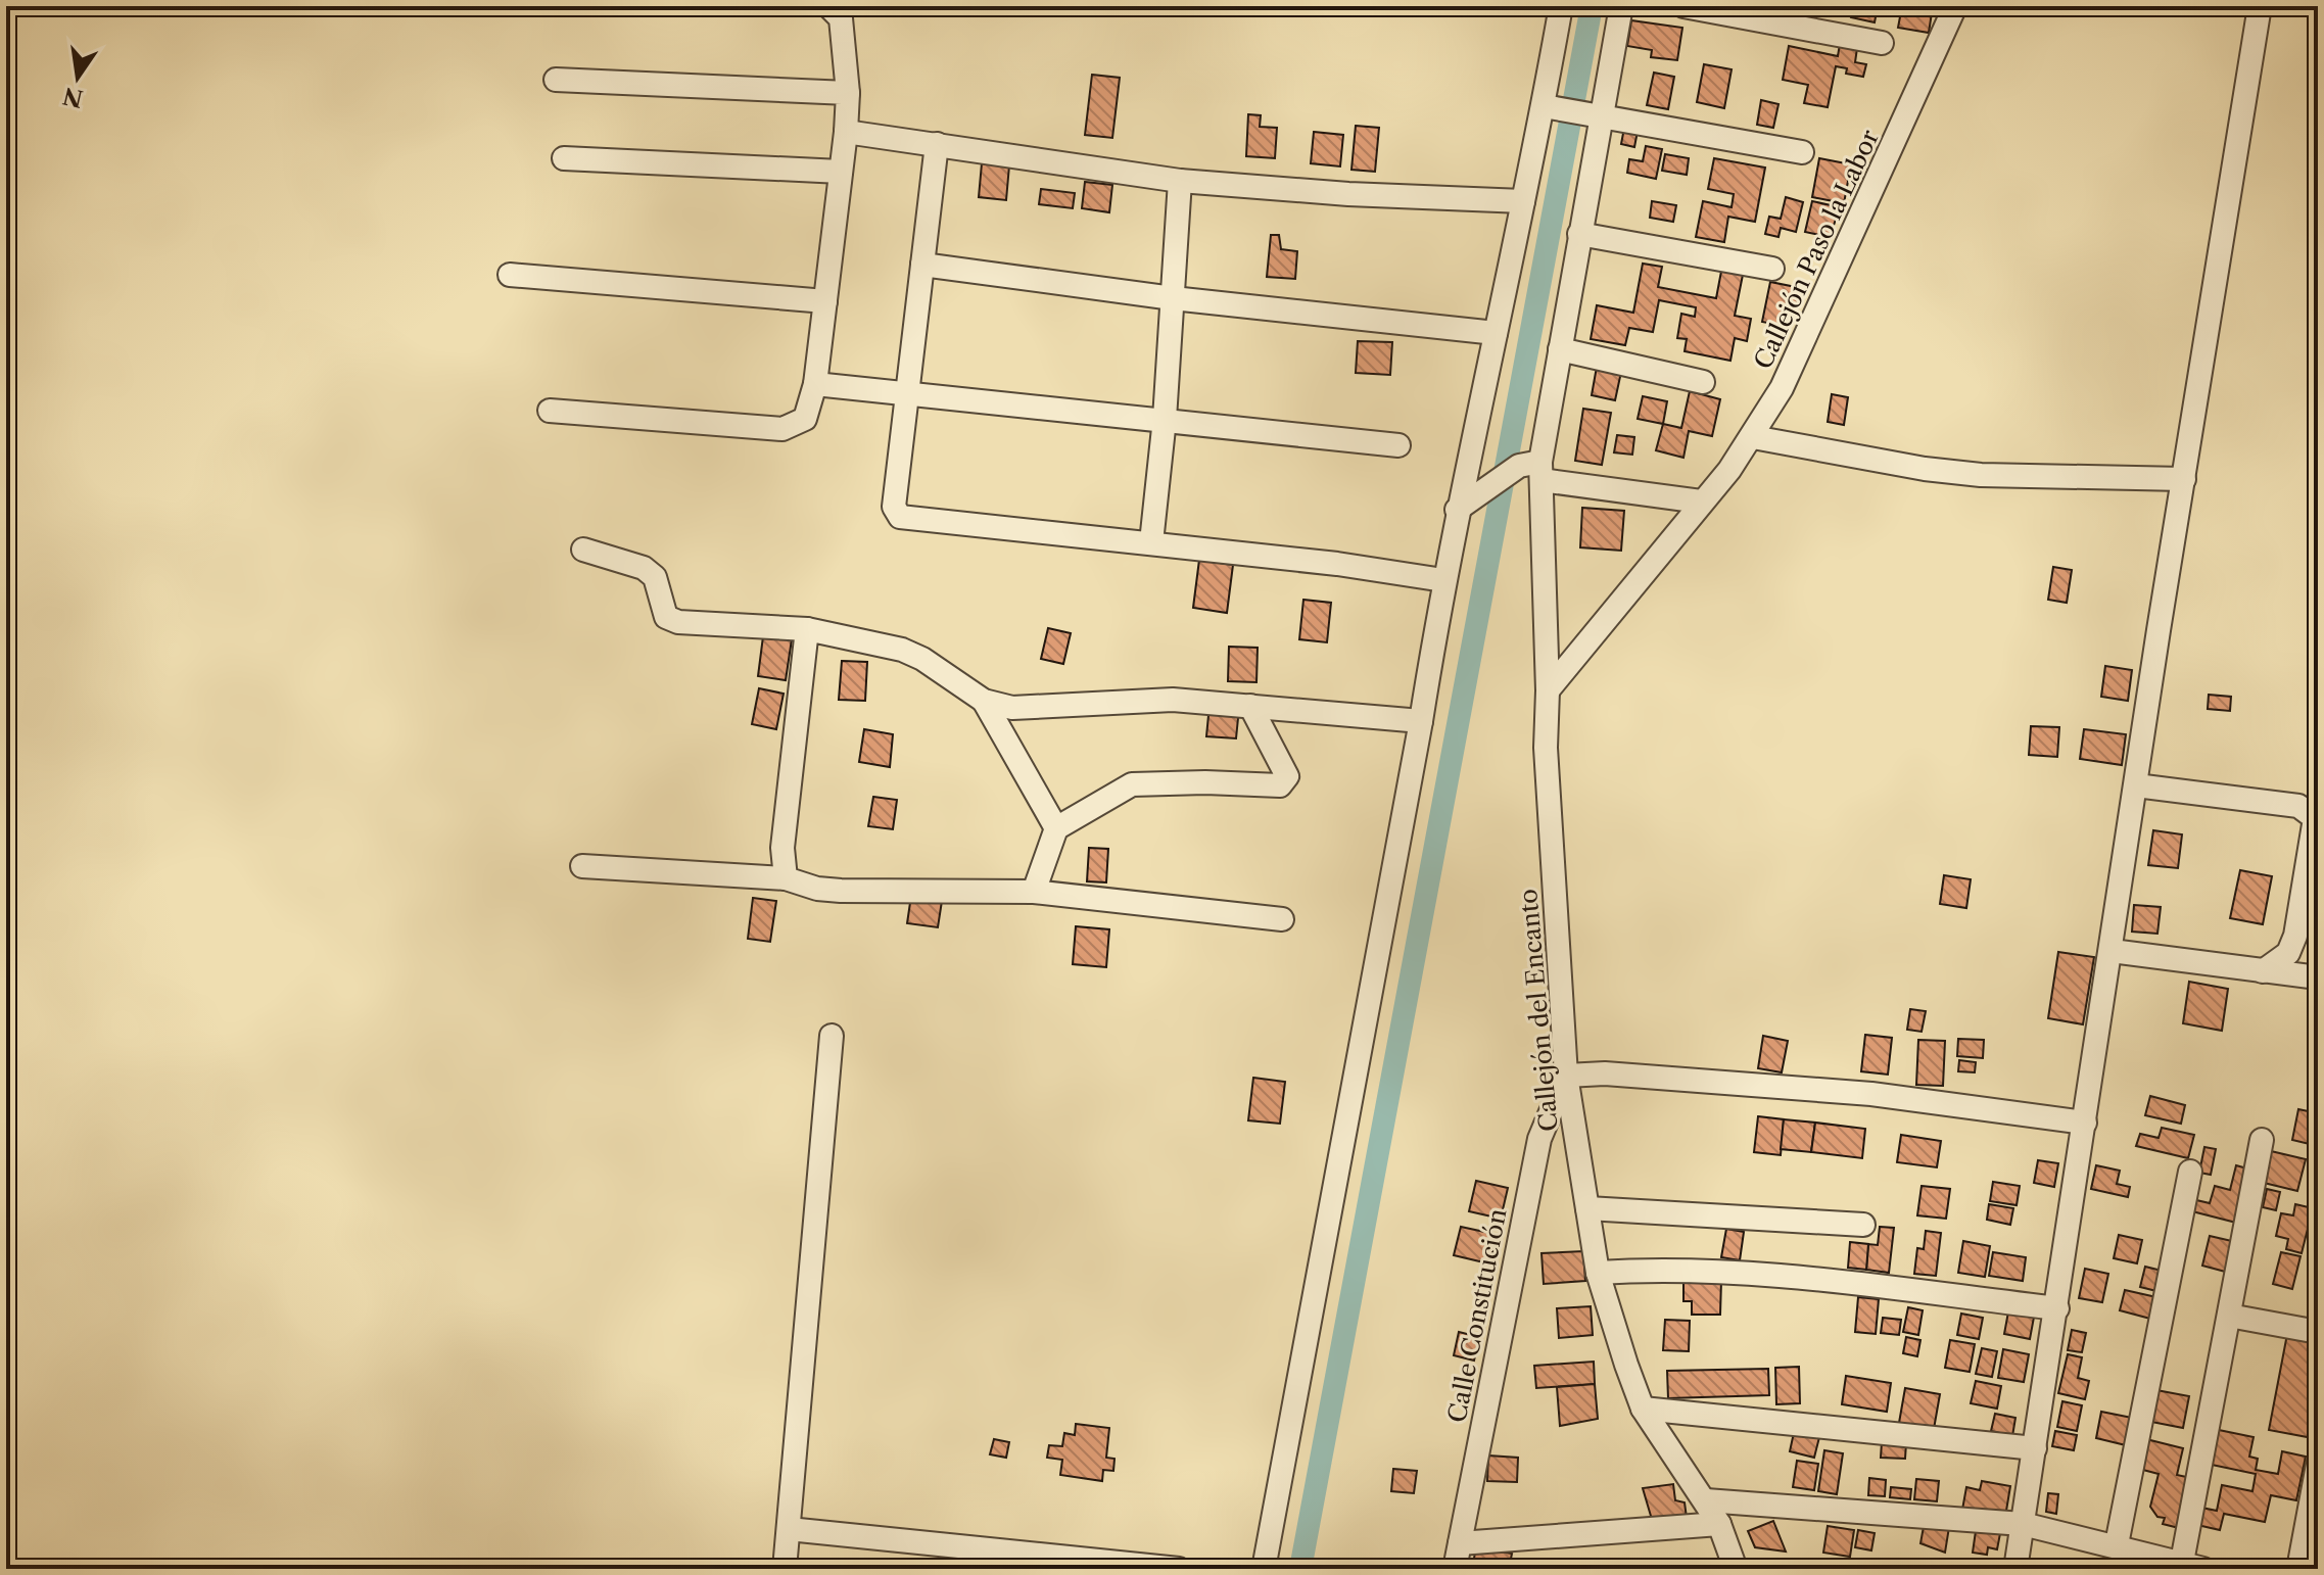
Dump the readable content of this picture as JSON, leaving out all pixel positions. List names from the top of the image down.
{
  "streets": {
    "street": ["Callejón Paso la Labor", "Callejón del Encanto", "Calle Constitución"]
  },
  "crossings": [
    ["Callejón Paso la Labor", "Callejón del Encanto"],
    ["Callejón del Encanto", "Calle Constitución"]
  ],
  "north": "bottom"
}
